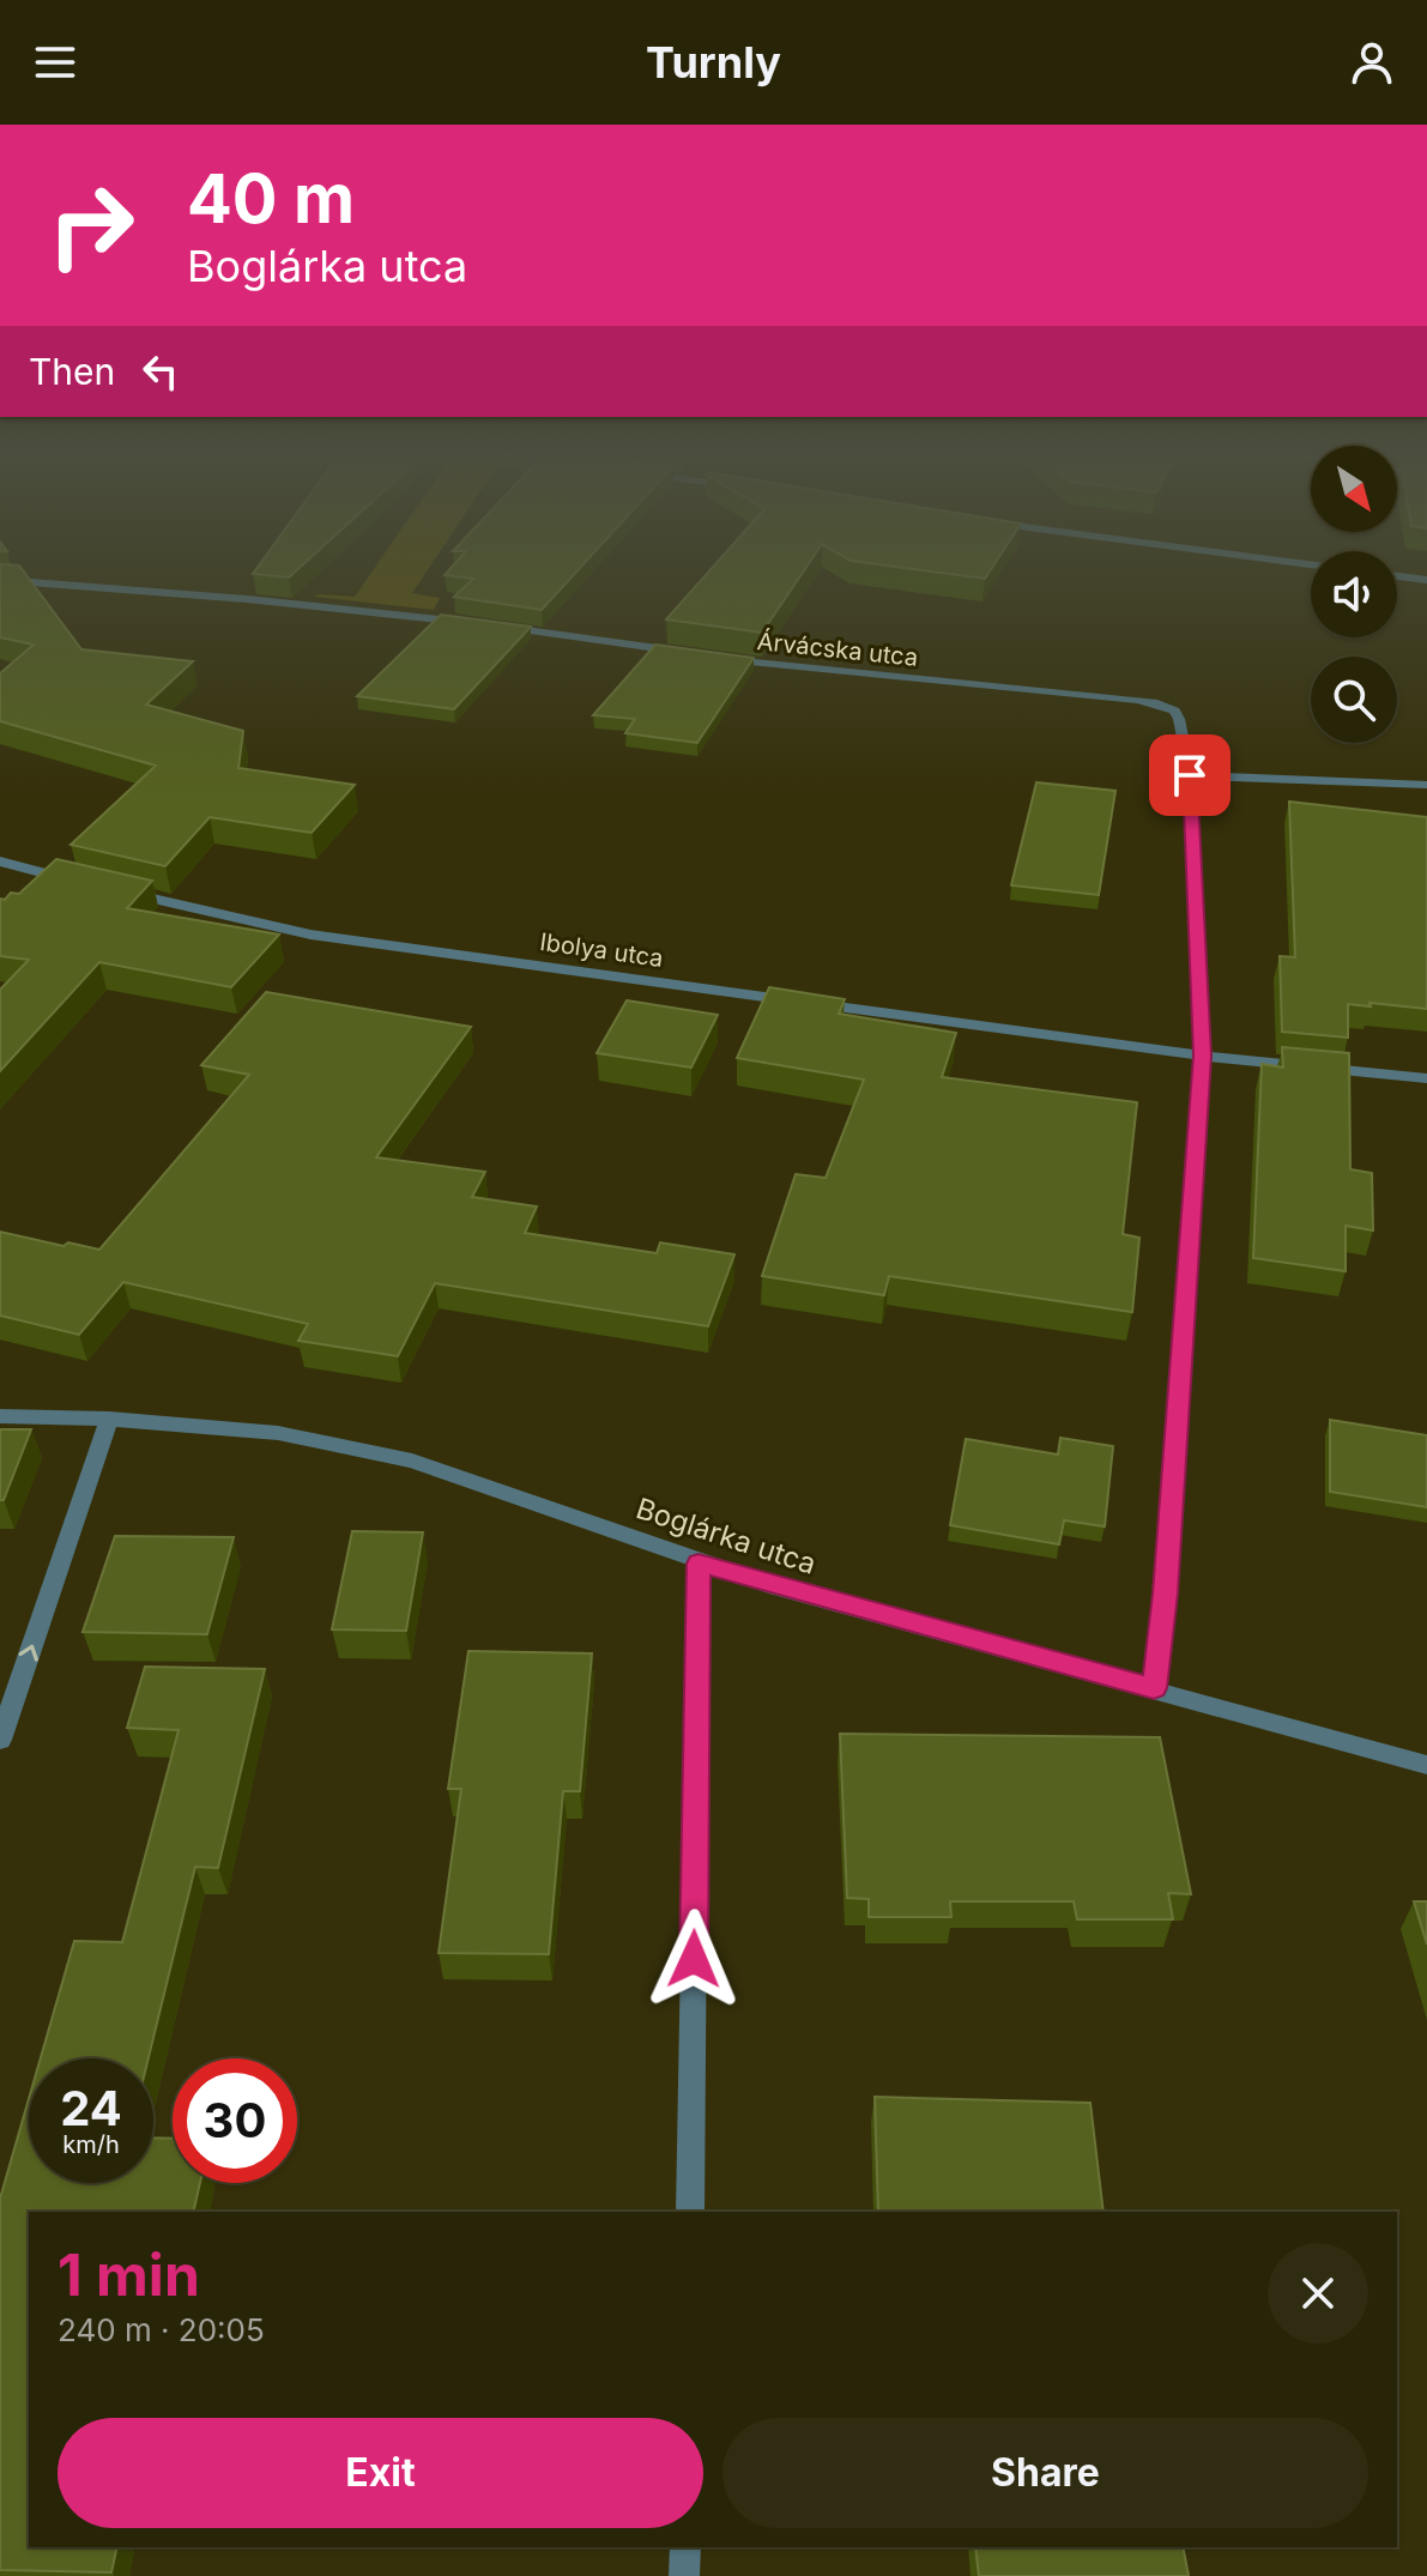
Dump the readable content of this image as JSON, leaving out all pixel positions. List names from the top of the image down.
{
  "streets": {
    "street": ["Árvácska utca", "Ibolya utca", "Boglárka utca"]
  },
  "north": "bottom right",
  "page": {
    "header": "Turnly",
    "turn": ["40 m", "Boglárka utca"],
    "then": "Then",
    "speed": "24 km/h",
    "limit": "30",
    "heading": ["1 min", "240 m · 20:05"],
    "buttons": ["Exit", "Share"]
  }
}
